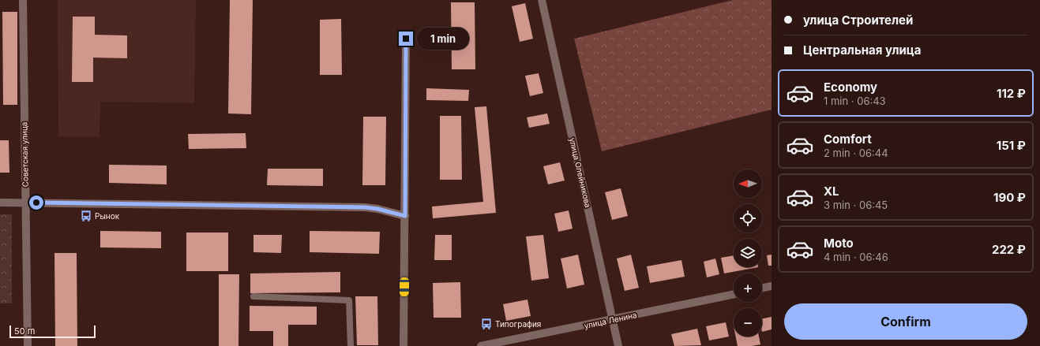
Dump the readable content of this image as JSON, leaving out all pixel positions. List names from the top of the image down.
{
  "streets": {
    "street": ["Советская улица", "улица Олейникова", "улица Ленина"]
  },
  "crossings": [
    ["улица Олейникова", "улица Ленина"]
  ],
  "places": {
    "bus stop": ["Рынок", "Типография"]
  },
  "scale_bar": "50 m",
  "north": "left",
  "page": {
    "banner": ["улица Строителей", "Центральная улица"],
    "bubble": "1 min",
    "list": [
      {
        "name": "Economy",
        "note": "1 min · 06:43",
        "value": "112 ₽"
      },
      {
        "name": "Comfort",
        "note": "2 min · 06:44",
        "value": "151 ₽"
      },
      {
        "name": "XL",
        "note": "3 min · 06:45",
        "value": "190 ₽"
      },
      {
        "name": "Moto",
        "note": "4 min · 06:46",
        "value": "222 ₽"
      }
    ],
    "map_buttons": ["+", "−"],
    "buttons": "Confirm",
    "scale": "50 m"
  }
}
